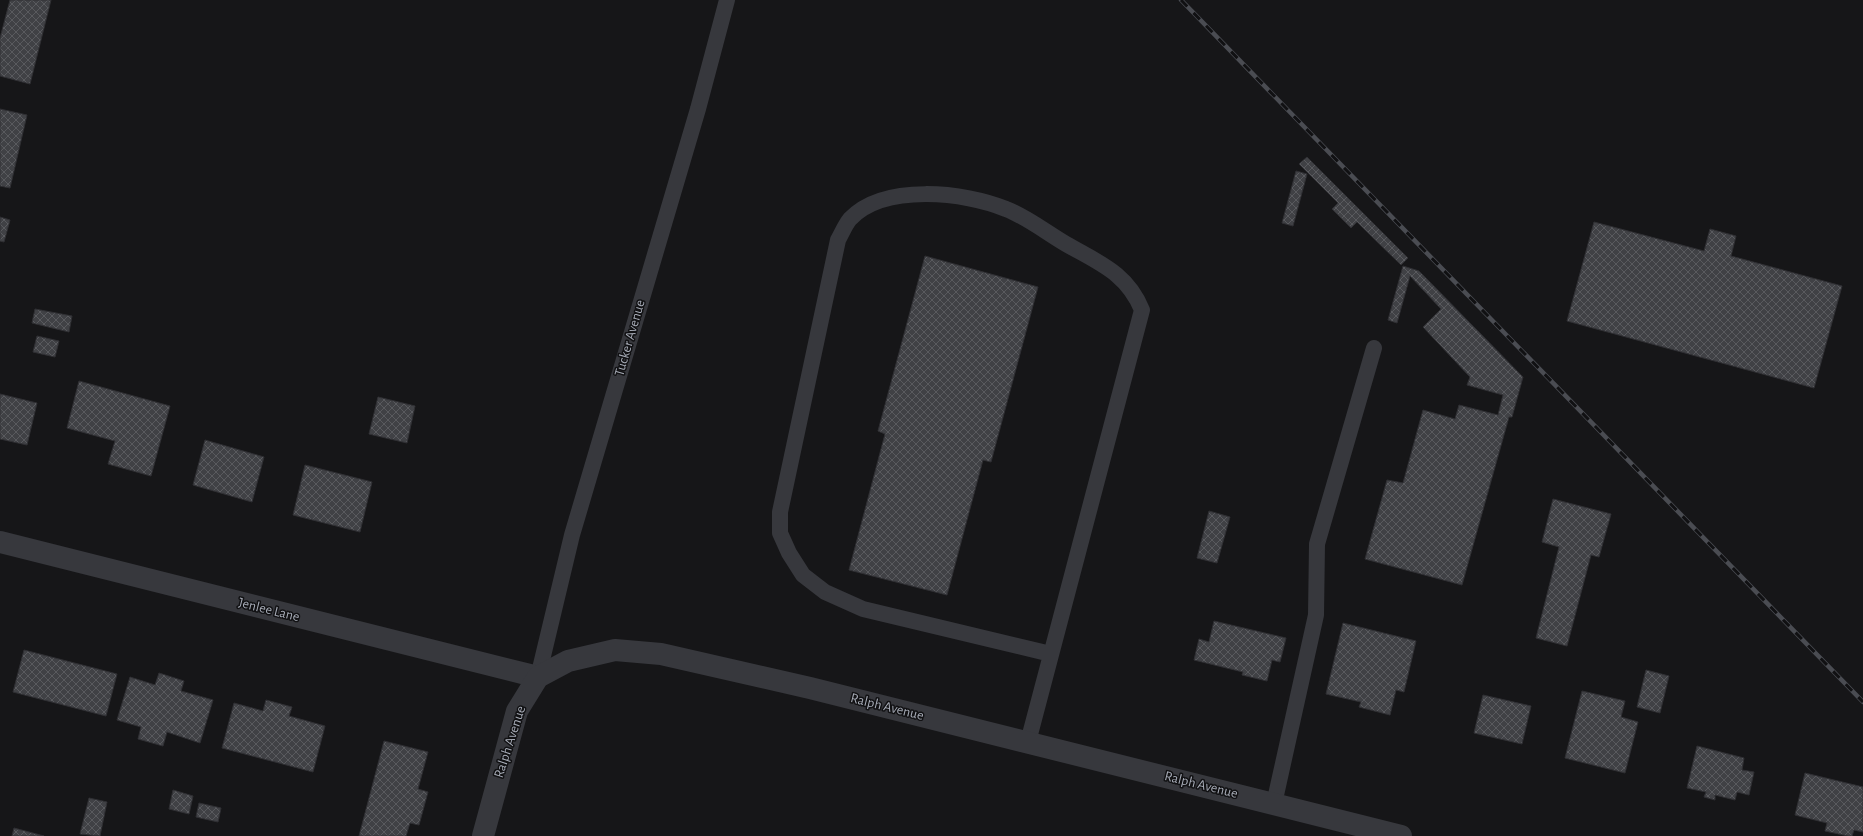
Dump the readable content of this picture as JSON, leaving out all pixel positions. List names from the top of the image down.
{
  "streets": {
    "street": ["Jenlee Lane", "Ralph Avenue"],
    "lane": ["Tucker Avenue"]
  },
  "crossings": [
    ["Tucker Avenue", "Jenlee Lane"],
    ["Tucker Avenue", "Ralph Avenue"],
    ["Jenlee Lane", "Ralph Avenue"]
  ]
}
